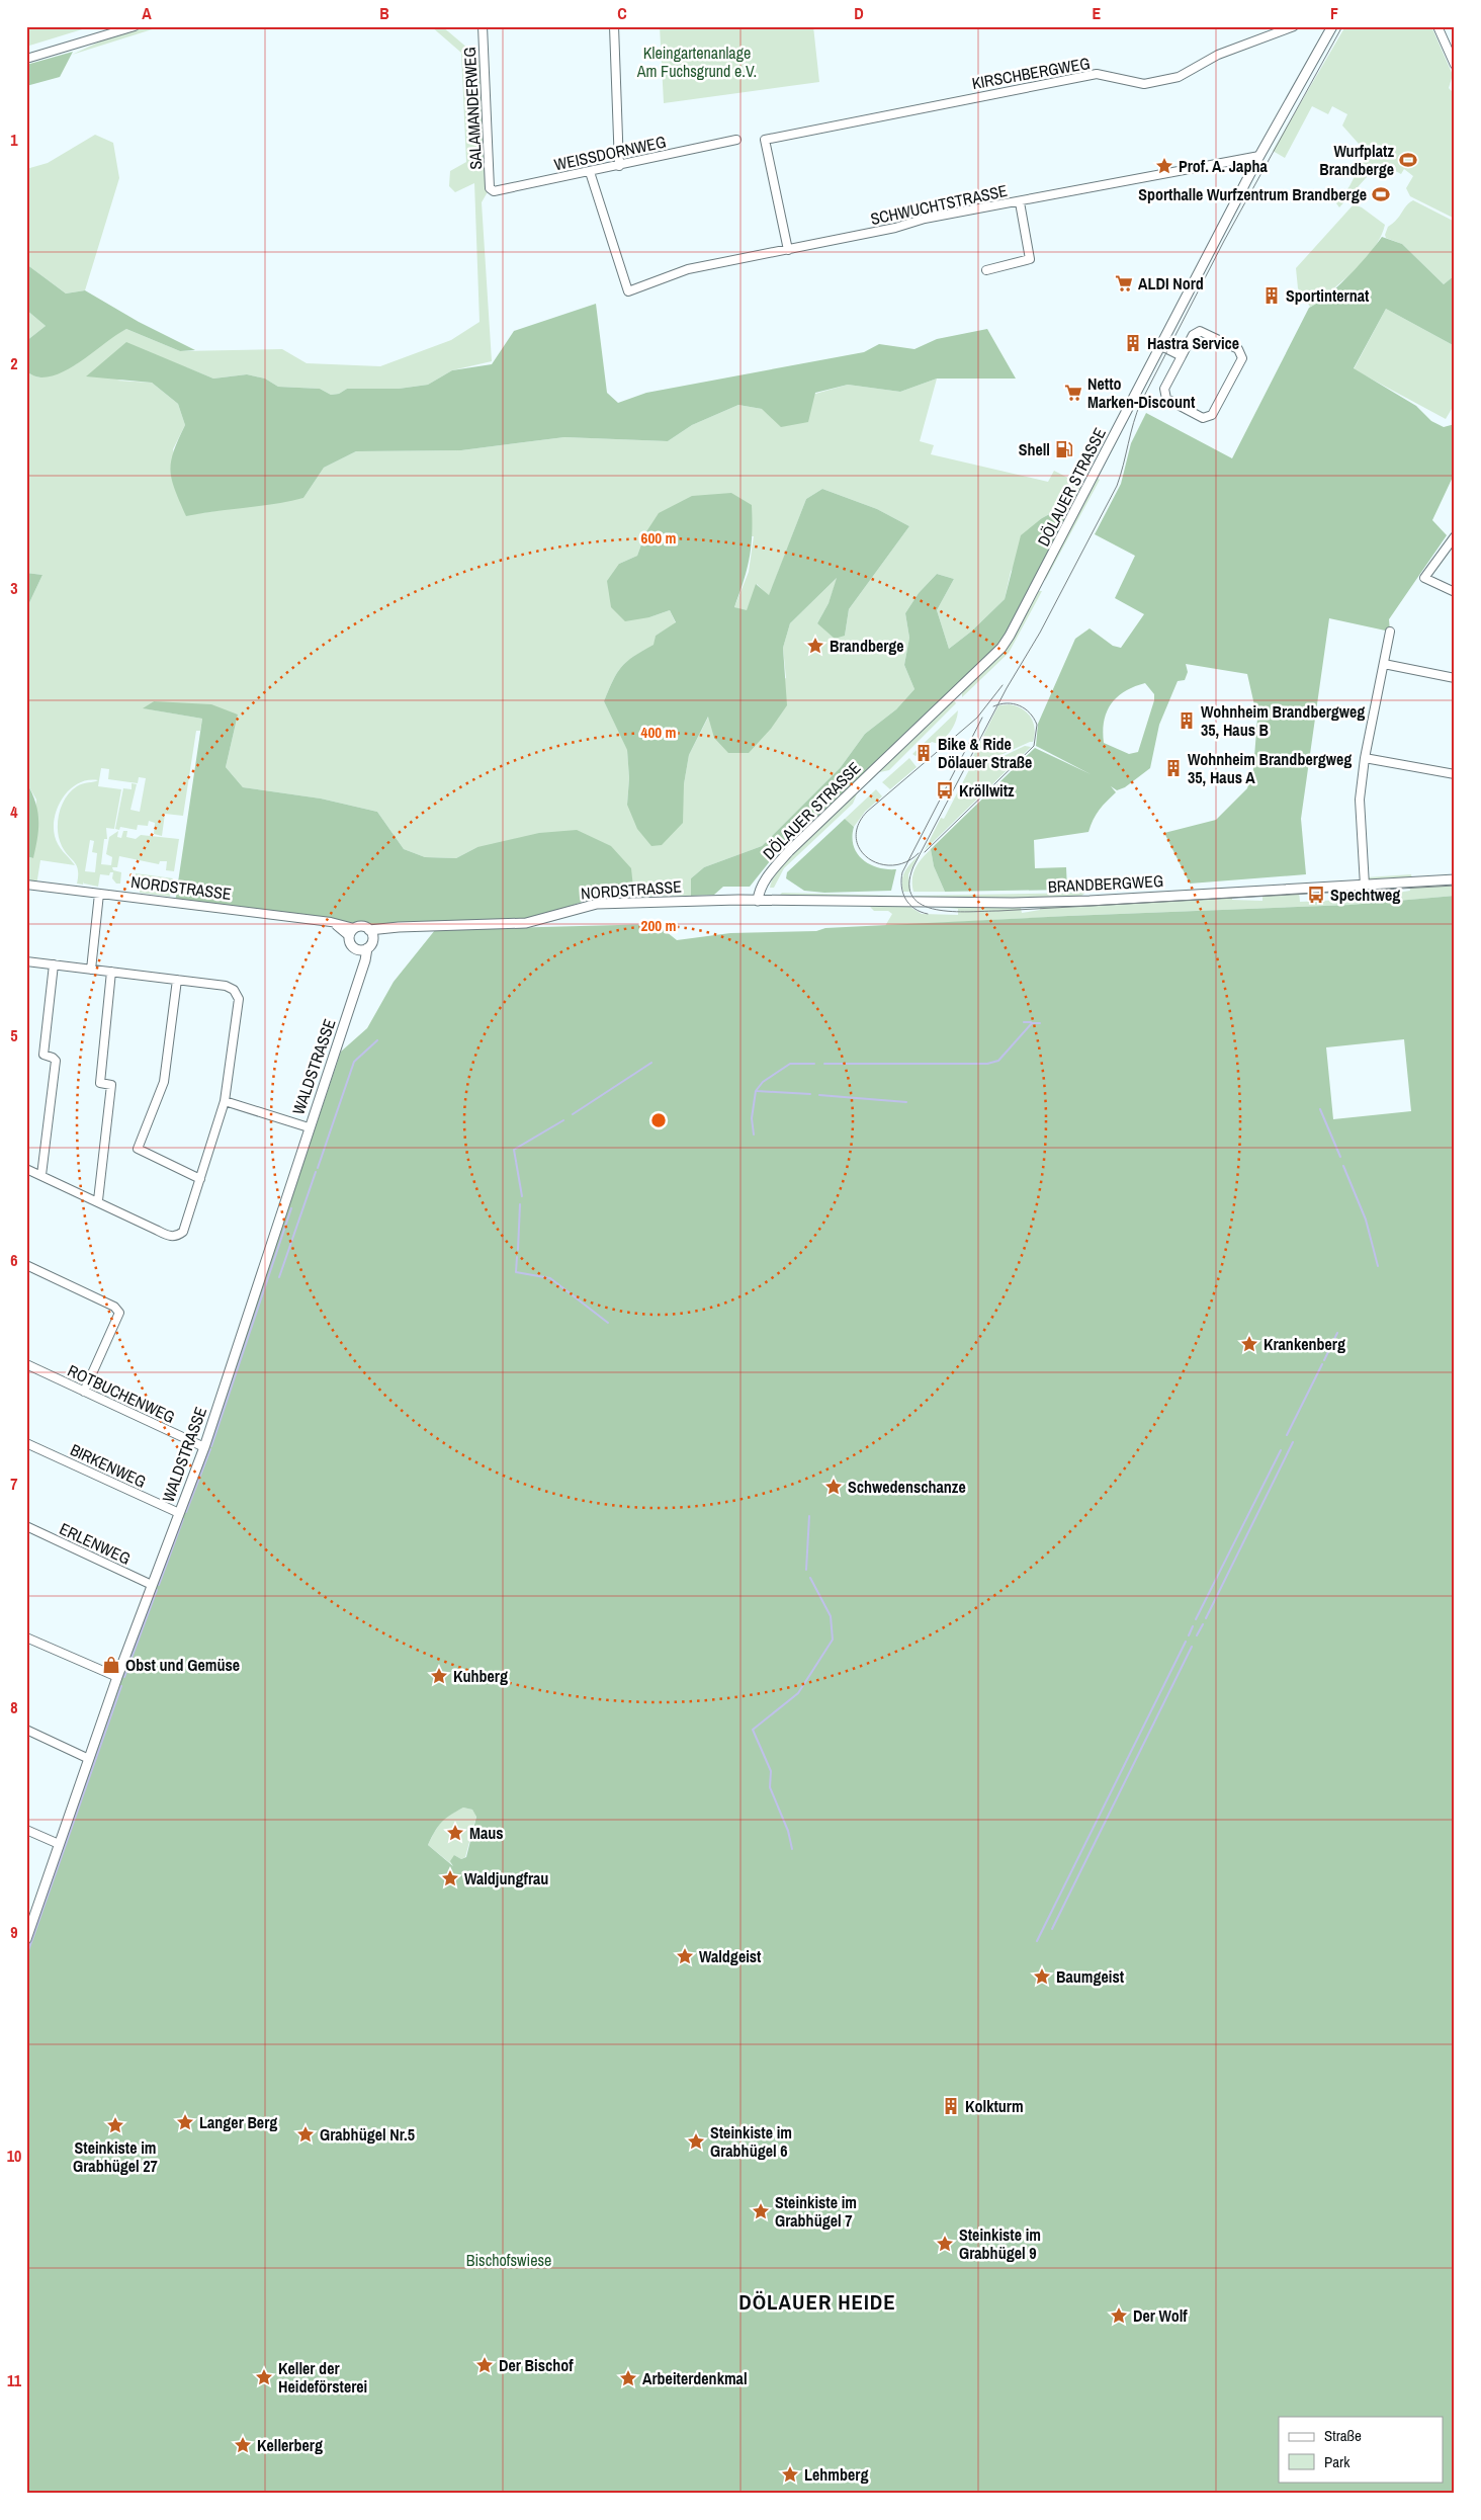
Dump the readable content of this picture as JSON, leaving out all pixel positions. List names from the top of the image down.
{
  "streets": {
    "main road": [
      "DÖLAUER STRASSE",
      "BRANDBERGWEG",
      "NORDSTRASSE",
      "WALDSTRASSE"
    ],
    "street": [
      "KIRSCHBERGWEG",
      "SALAMANDERWEG",
      "WEISSDORNWEG",
      "SCHWUCHTSTRASSE",
      "ROTBUCHENWEG",
      "BIRKENWEG",
      "ERLENWEG"
    ]
  },
  "crossings": [
    ["KIRSCHBERGWEG", "SCHWUCHTSTRASSE"],
    ["SALAMANDERWEG", "WEISSDORNWEG"],
    ["WEISSDORNWEG", "SCHWUCHTSTRASSE"],
    ["SCHWUCHTSTRASSE", "DÖLAUER STRASSE"],
    ["DÖLAUER STRASSE", "BRANDBERGWEG"],
    ["DÖLAUER STRASSE", "NORDSTRASSE"],
    ["BRANDBERGWEG", "NORDSTRASSE"],
    ["WALDSTRASSE", "ROTBUCHENWEG"],
    ["WALDSTRASSE", "BIRKENWEG"],
    ["WALDSTRASSE", "ERLENWEG"]
  ],
  "districts": ["DÖLAUER HEIDE"],
  "parks": ["Kleingartenanlage Am Fuchsgrund e.V.", "Bischofswiese"],
  "places": {
    "sports": ["Wurfplatz Brandberge", "Sporthalle Wurfzentrum Brandberge"],
    "place": [
      "Prof. A. Japha",
      "Brandberge",
      "Krankenberg",
      "Schwedenschanze",
      "Kuhberg",
      "Maus",
      "Waldjungfrau",
      "Waldgeist",
      "Baumgeist",
      "Langer Berg",
      "Steinkiste im Grabhügel 27",
      "Grabhügel Nr.5",
      "Steinkiste im Grabhügel 6",
      "Steinkiste im Grabhügel 7",
      "Steinkiste im Grabhügel 9",
      "Der Wolf",
      "Der Bischof",
      "Keller der Heideförsterei",
      "Arbeiterdenkmal",
      "Kellerberg",
      "Lehmberg"
    ],
    "supermarket": ["ALDI Nord", "Netto Marken-Discount"],
    "building": [
      "Sportinternat",
      "Hastra Service",
      "Wohnheim Brandbergweg 35, Haus B",
      "Bike & Ride Dölauer Straße",
      "Wohnheim Brandbergweg 35, Haus A",
      "Kolkturm"
    ],
    "fuel station": ["Shell"],
    "bus stop": ["Kröllwitz", "Spechtweg"],
    "shop": ["Obst und Gemüse"]
  },
  "legend": ["Straße", "Park"],
  "grid": {
    "columns": [
      "A",
      "B",
      "C",
      "D",
      "E",
      "F"
    ],
    "rows": [
      "1",
      "2",
      "3",
      "4",
      "5",
      "6",
      "7",
      "8",
      "9",
      "10",
      "11"
    ]
  },
  "rings": ["600 m", "400 m", "200 m"]
}
